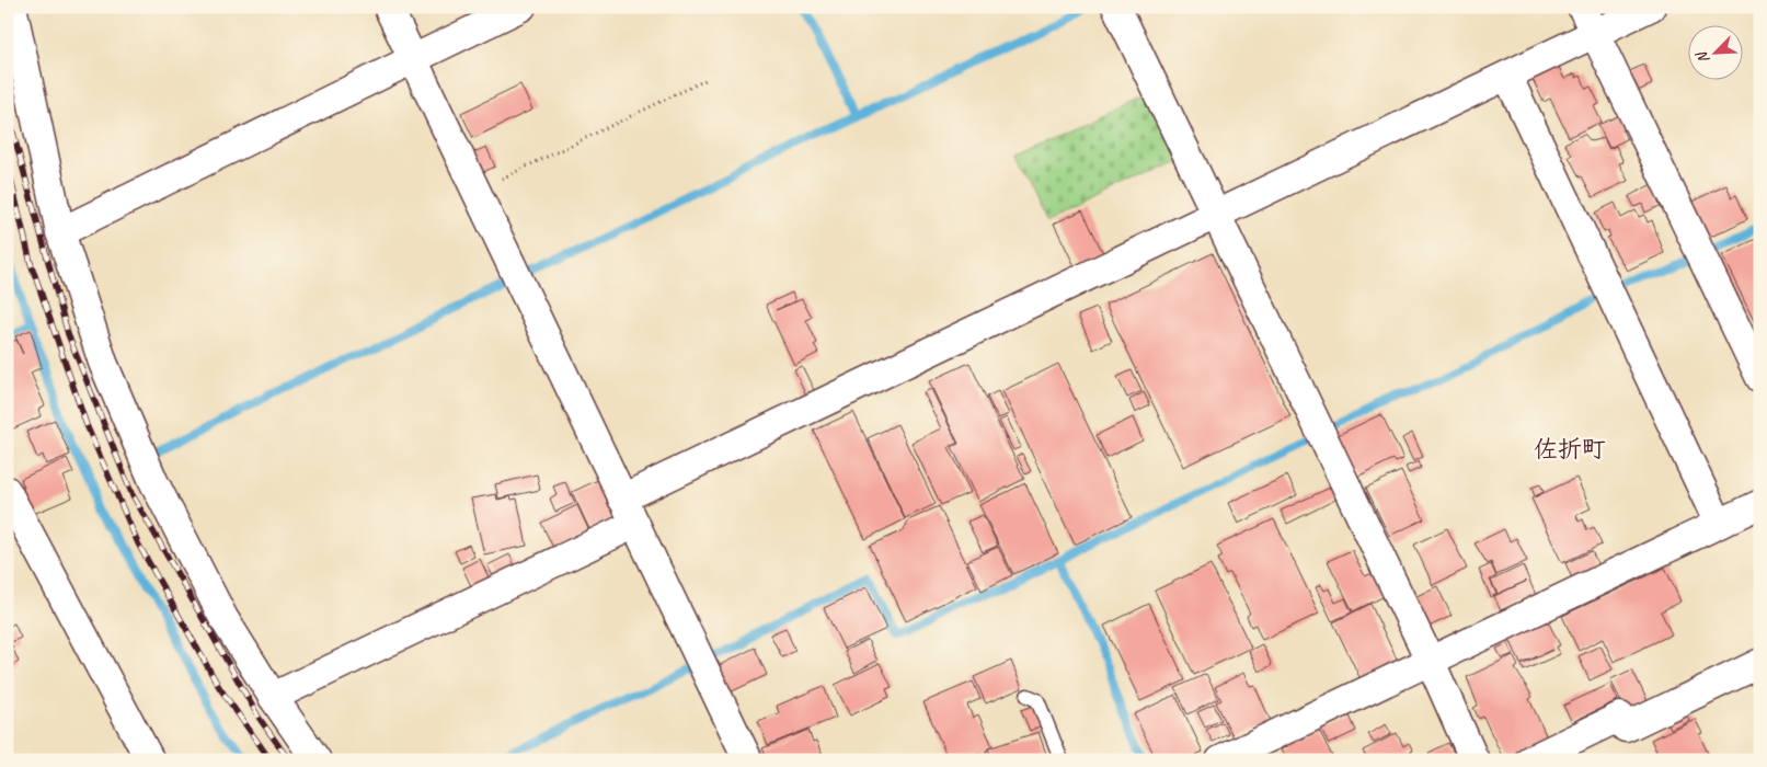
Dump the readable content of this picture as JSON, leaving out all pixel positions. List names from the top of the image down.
{
  "districts": ["佐折町"],
  "north": "bottom left"
}
